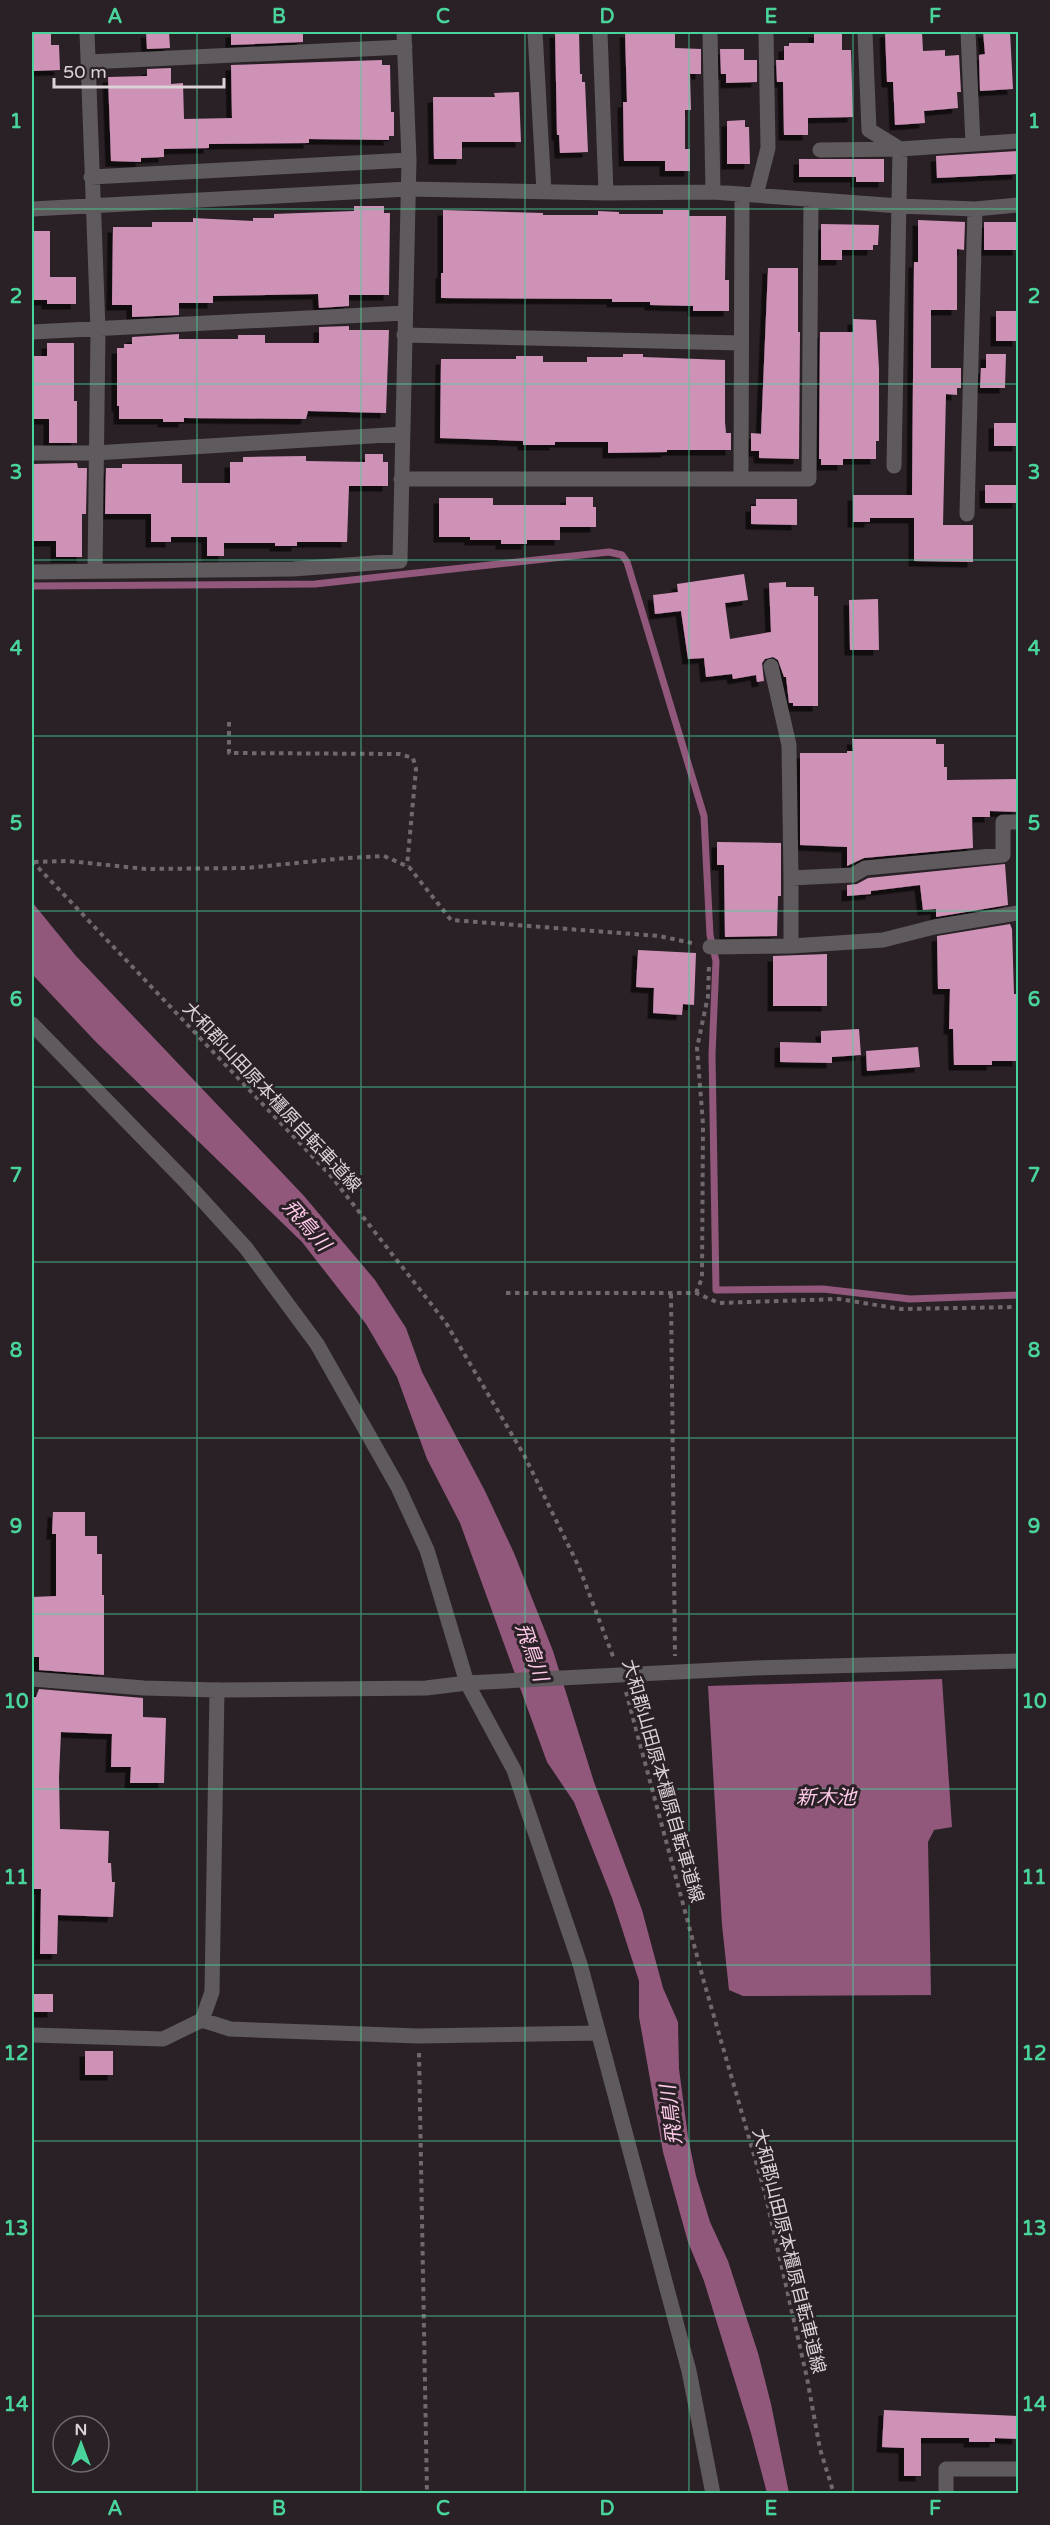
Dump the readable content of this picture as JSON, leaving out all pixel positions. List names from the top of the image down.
{
  "streets": {
    "path": ["大和郡山田原本橿原自転車道線"]
  },
  "water": ["飛鳥川", "新木池"],
  "scale_bar": "50 m",
  "north": "top",
  "grid": {
    "columns": [
      "A",
      "B",
      "C",
      "D",
      "E",
      "F"
    ],
    "rows": [
      "1",
      "2",
      "3",
      "4",
      "5",
      "6",
      "7",
      "8",
      "9",
      "10",
      "11",
      "12",
      "13",
      "14"
    ]
  }
}
